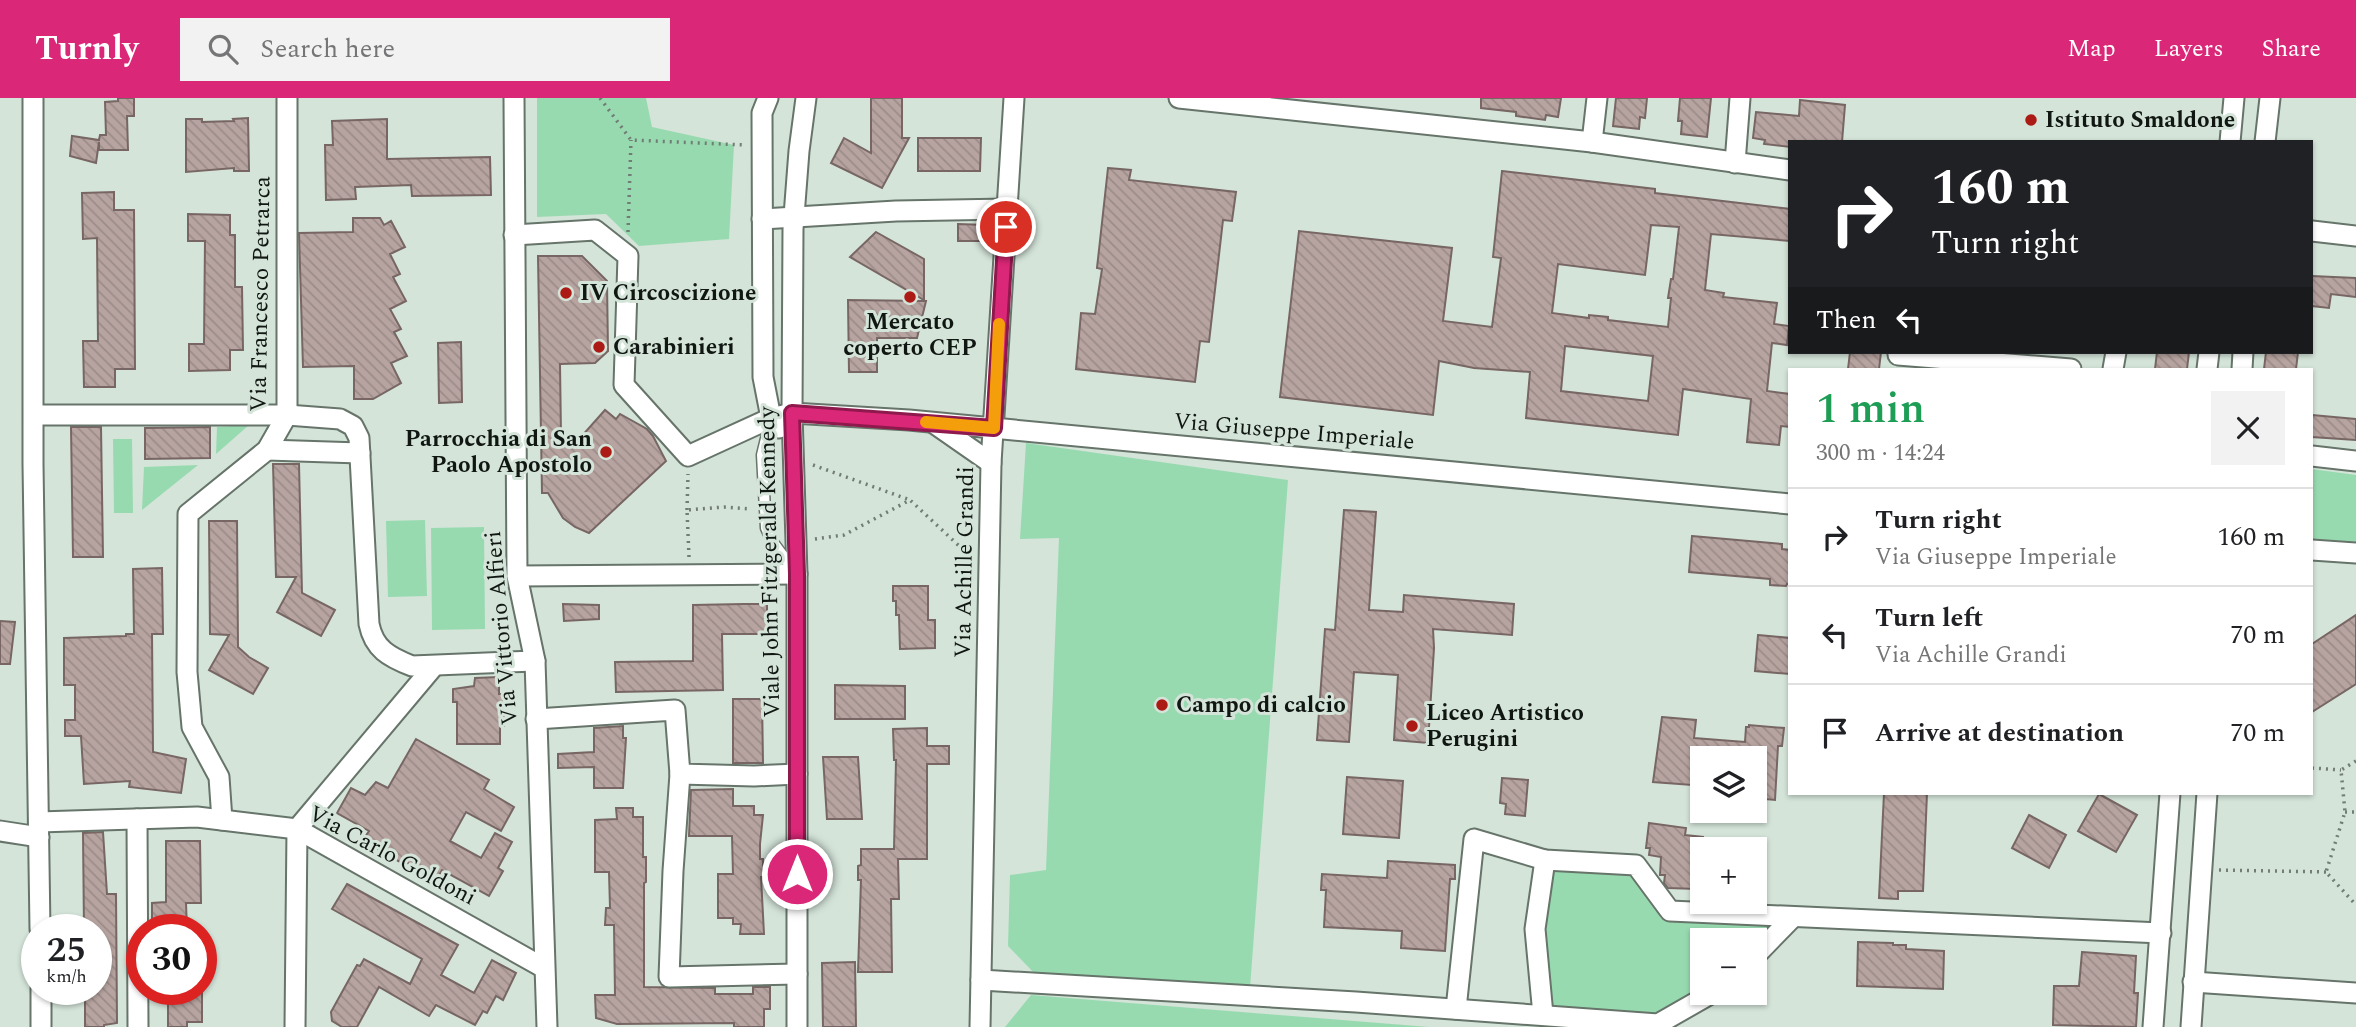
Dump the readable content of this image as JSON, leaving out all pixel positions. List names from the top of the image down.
{
  "streets": {
    "street": [
      "Via Francesco Petrarca",
      "Via Giuseppe Imperiale",
      "Viale John Fitzgerald Kennedy",
      "Via Achille Grandi",
      "Via Vittorio Alfieri",
      "Via Carlo Goldoni"
    ]
  },
  "crossings": [
    ["Via Francesco Petrarca", "Via Carlo Goldoni"],
    ["Via Giuseppe Imperiale", "Viale John Fitzgerald Kennedy"],
    ["Via Giuseppe Imperiale", "Via Achille Grandi"],
    ["Via Vittorio Alfieri", "Via Carlo Goldoni"]
  ],
  "places": [
    "Istituto Smaldone",
    "IV Circoscizione",
    "Mercato coperto CEP",
    "Carabinieri",
    "Parrocchia di San Paolo Apostolo",
    "Campo di calcio",
    "Liceo Artistico Perugini"
  ],
  "page": {
    "header": "Turnly",
    "search": "Search here",
    "nav": ["Map", "Layers", "Share"],
    "turn": ["160 m", "Turn right"],
    "then": "Then",
    "heading": ["1 min", "300 m · 14:24"],
    "list": [
      {
        "name": "Turn right",
        "note": "Via Giuseppe Imperiale",
        "value": "160 m"
      },
      {
        "name": "Turn left",
        "note": "Via Achille Grandi",
        "value": "70 m"
      },
      {
        "name": "Arrive at destination",
        "value": "70 m"
      }
    ],
    "map_buttons": ["+", "−"],
    "speed": "25 km/h",
    "limit": "30"
  }
}
